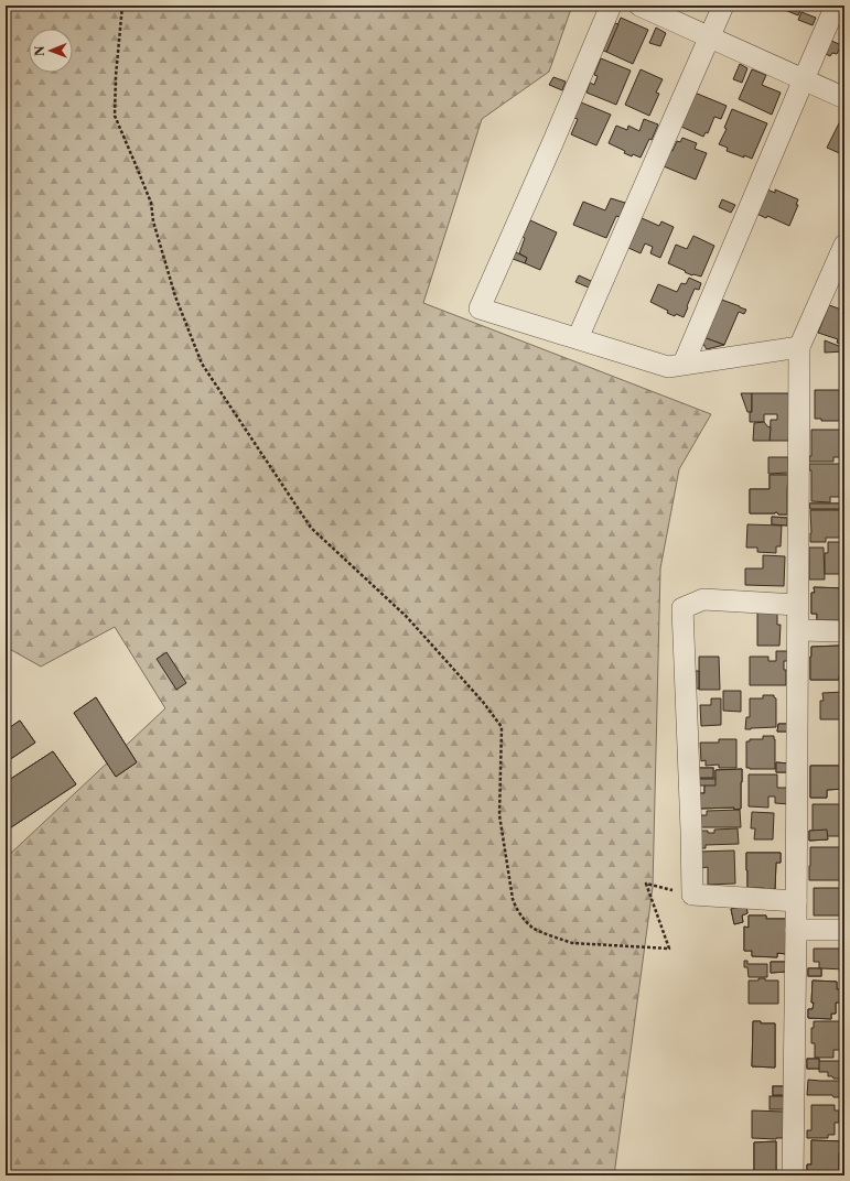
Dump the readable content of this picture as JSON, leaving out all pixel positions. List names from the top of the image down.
{
  "north": "left"
}
